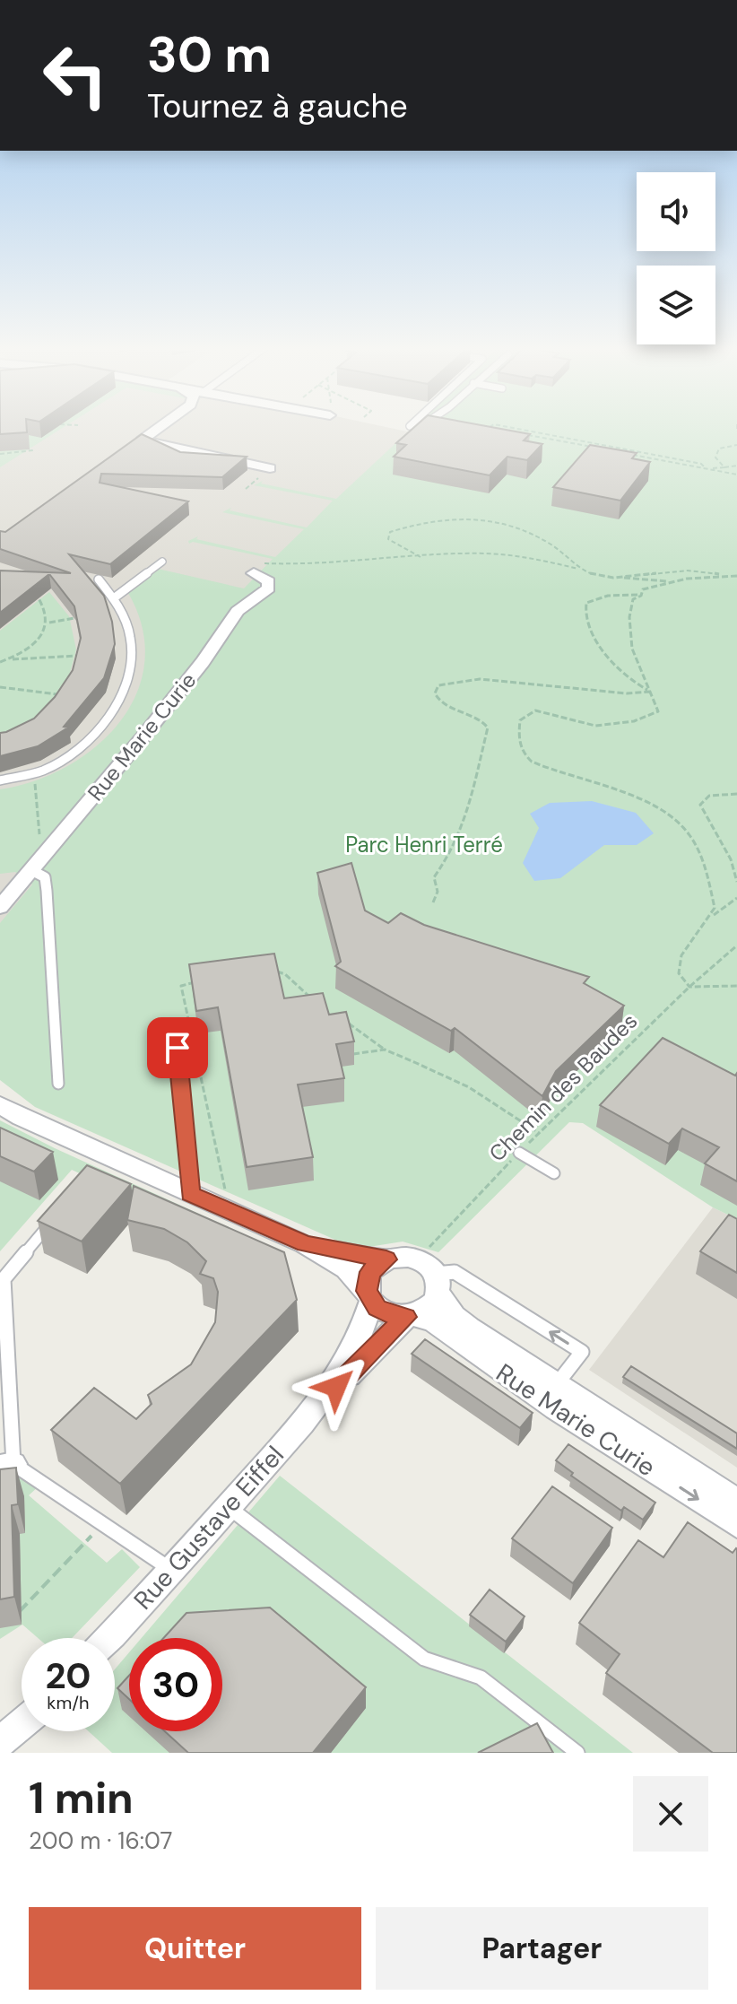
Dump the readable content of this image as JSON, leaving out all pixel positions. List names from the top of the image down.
{
  "streets": {
    "street": ["Rue Marie Curie", "Rue Gustave Eiffel"],
    "path": ["Chemin des Baudes"]
  },
  "crossings": [
    ["Rue Marie Curie", "Chemin des Baudes"],
    ["Rue Marie Curie", "Rue Gustave Eiffel"],
    ["Chemin des Baudes", "Rue Gustave Eiffel"]
  ],
  "parks": ["Parc Henri Terré"],
  "page": {
    "turn": ["30 m", "Tournez à gauche"],
    "speed": "20 km/h",
    "limit": "30",
    "heading": ["1 min", "200 m · 16:07"],
    "buttons": ["Quitter", "Partager"]
  }
}
